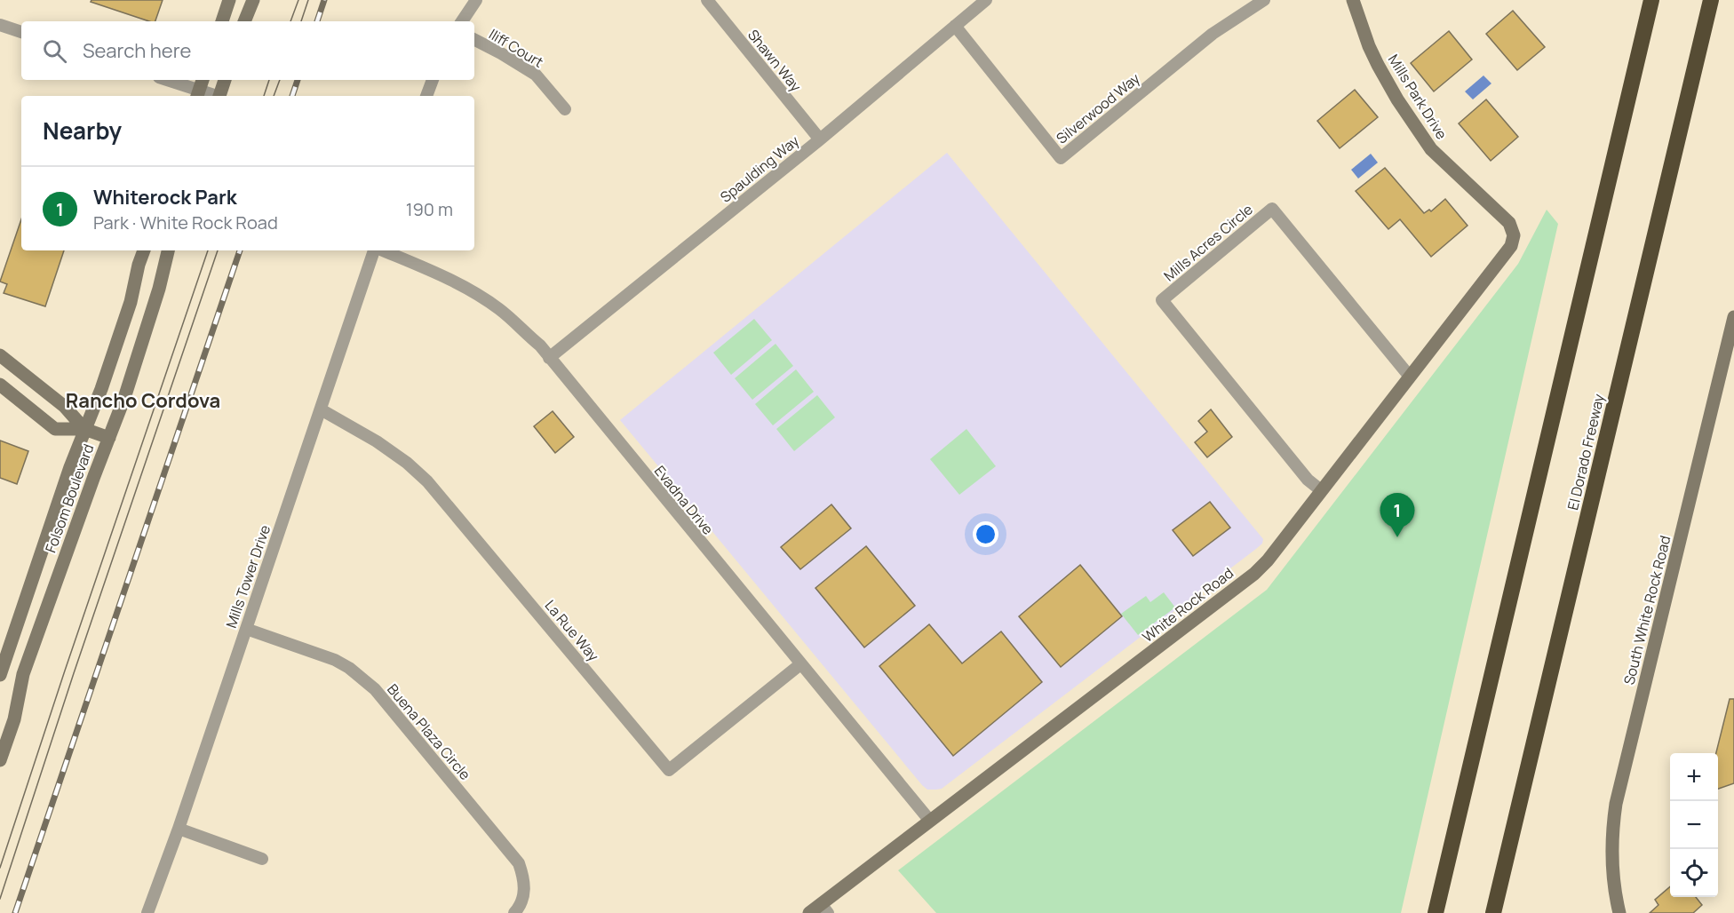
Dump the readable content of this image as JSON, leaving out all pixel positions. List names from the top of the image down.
{
  "streets": {
    "highway": ["El Dorado Freeway"],
    "street": [
      "Iliff Court",
      "Shawn Way",
      "Mills Park Drive",
      "Silverwood Way",
      "Spaulding Way",
      "Mills Acres Circle",
      "Folsom Boulevard",
      "Evadna Drive",
      "Mills Tower Drive",
      "White Rock Road",
      "South White Rock Road",
      "La Rue Way",
      "Buena Plaza Circle"
    ]
  },
  "crossings": [
    ["Shawn Way", "Spaulding Way"],
    ["Mills Park Drive", "White Rock Road"],
    ["Silverwood Way", "Spaulding Way"],
    ["Spaulding Way", "Evadna Drive"],
    ["Mills Acres Circle", "White Rock Road"],
    ["Evadna Drive", "White Rock Road"],
    ["Evadna Drive", "La Rue Way"],
    ["Mills Tower Drive", "La Rue Way"],
    ["Mills Tower Drive", "Buena Plaza Circle"]
  ],
  "districts": ["Rancho Cordova"],
  "page": {
    "search": "Search here",
    "heading": "Nearby",
    "list": [
      {
        "mark": "1",
        "name": "Whiterock Park",
        "note": "Park · White Rock Road",
        "value": "190 m"
      }
    ],
    "pins": "1",
    "map_buttons": ["+", "−"]
  }
}
